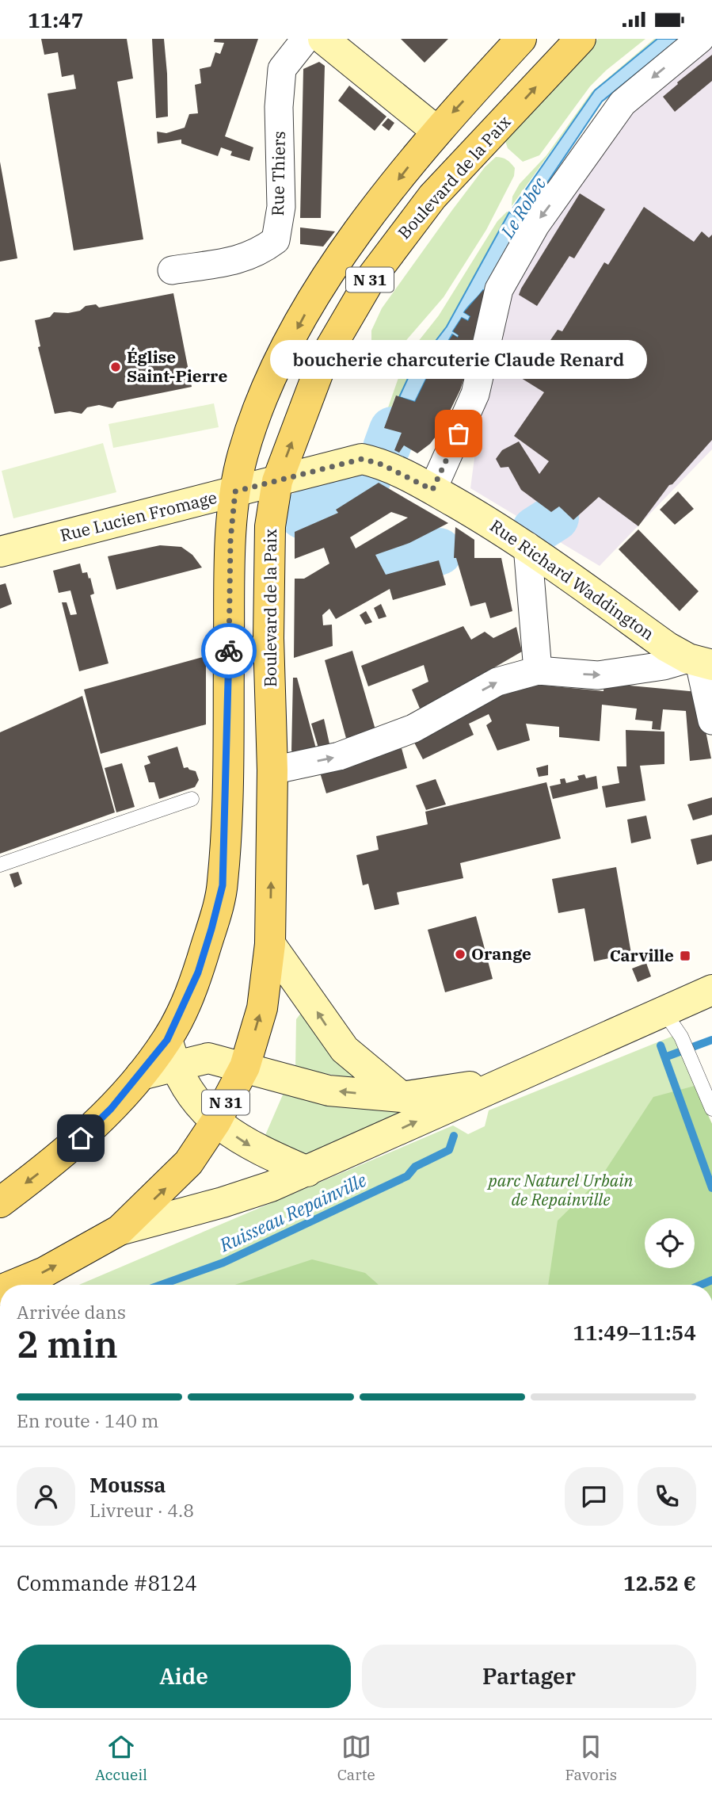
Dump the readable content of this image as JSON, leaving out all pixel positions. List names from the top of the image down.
{
  "streets": {
    "main road": [
      "Boulevard de la Paix",
      "N 31",
      "Rue Lucien Fromage",
      "Rue Richard Waddington"
    ],
    "street": ["Rue Thiers"]
  },
  "crossings": [
    ["Boulevard de la Paix", "N 31"],
    ["Boulevard de la Paix", "Rue Lucien Fromage"],
    ["Boulevard de la Paix", "Rue Richard Waddington"],
    ["N 31", "Rue Lucien Fromage"],
    ["Rue Lucien Fromage", "Rue Richard Waddington"]
  ],
  "water": ["Le Robec", "Ruisseau Repainville"],
  "parks": ["parc Naturel Urbain de Repainville"],
  "places": {
    "other": ["Église Saint-Pierre", "boucherie charcuterie Claude Renard", "Orange"],
    "transit": ["Carville"]
  },
  "page": {
    "status": "11:47",
    "bubble": "boucherie charcuterie Claude Renard",
    "heading": ["2 min", "Arrivée dans", "11:49–11:54"],
    "panel": [
      "Moussa",
      "Livreur · 4.8",
      "Commande #8124",
      "12.52 €"
    ],
    "bar": "En route · 140 m",
    "buttons": ["Aide", "Partager"],
    "tabs": ["Accueil", "Carte", "Favoris"]
  }
}
